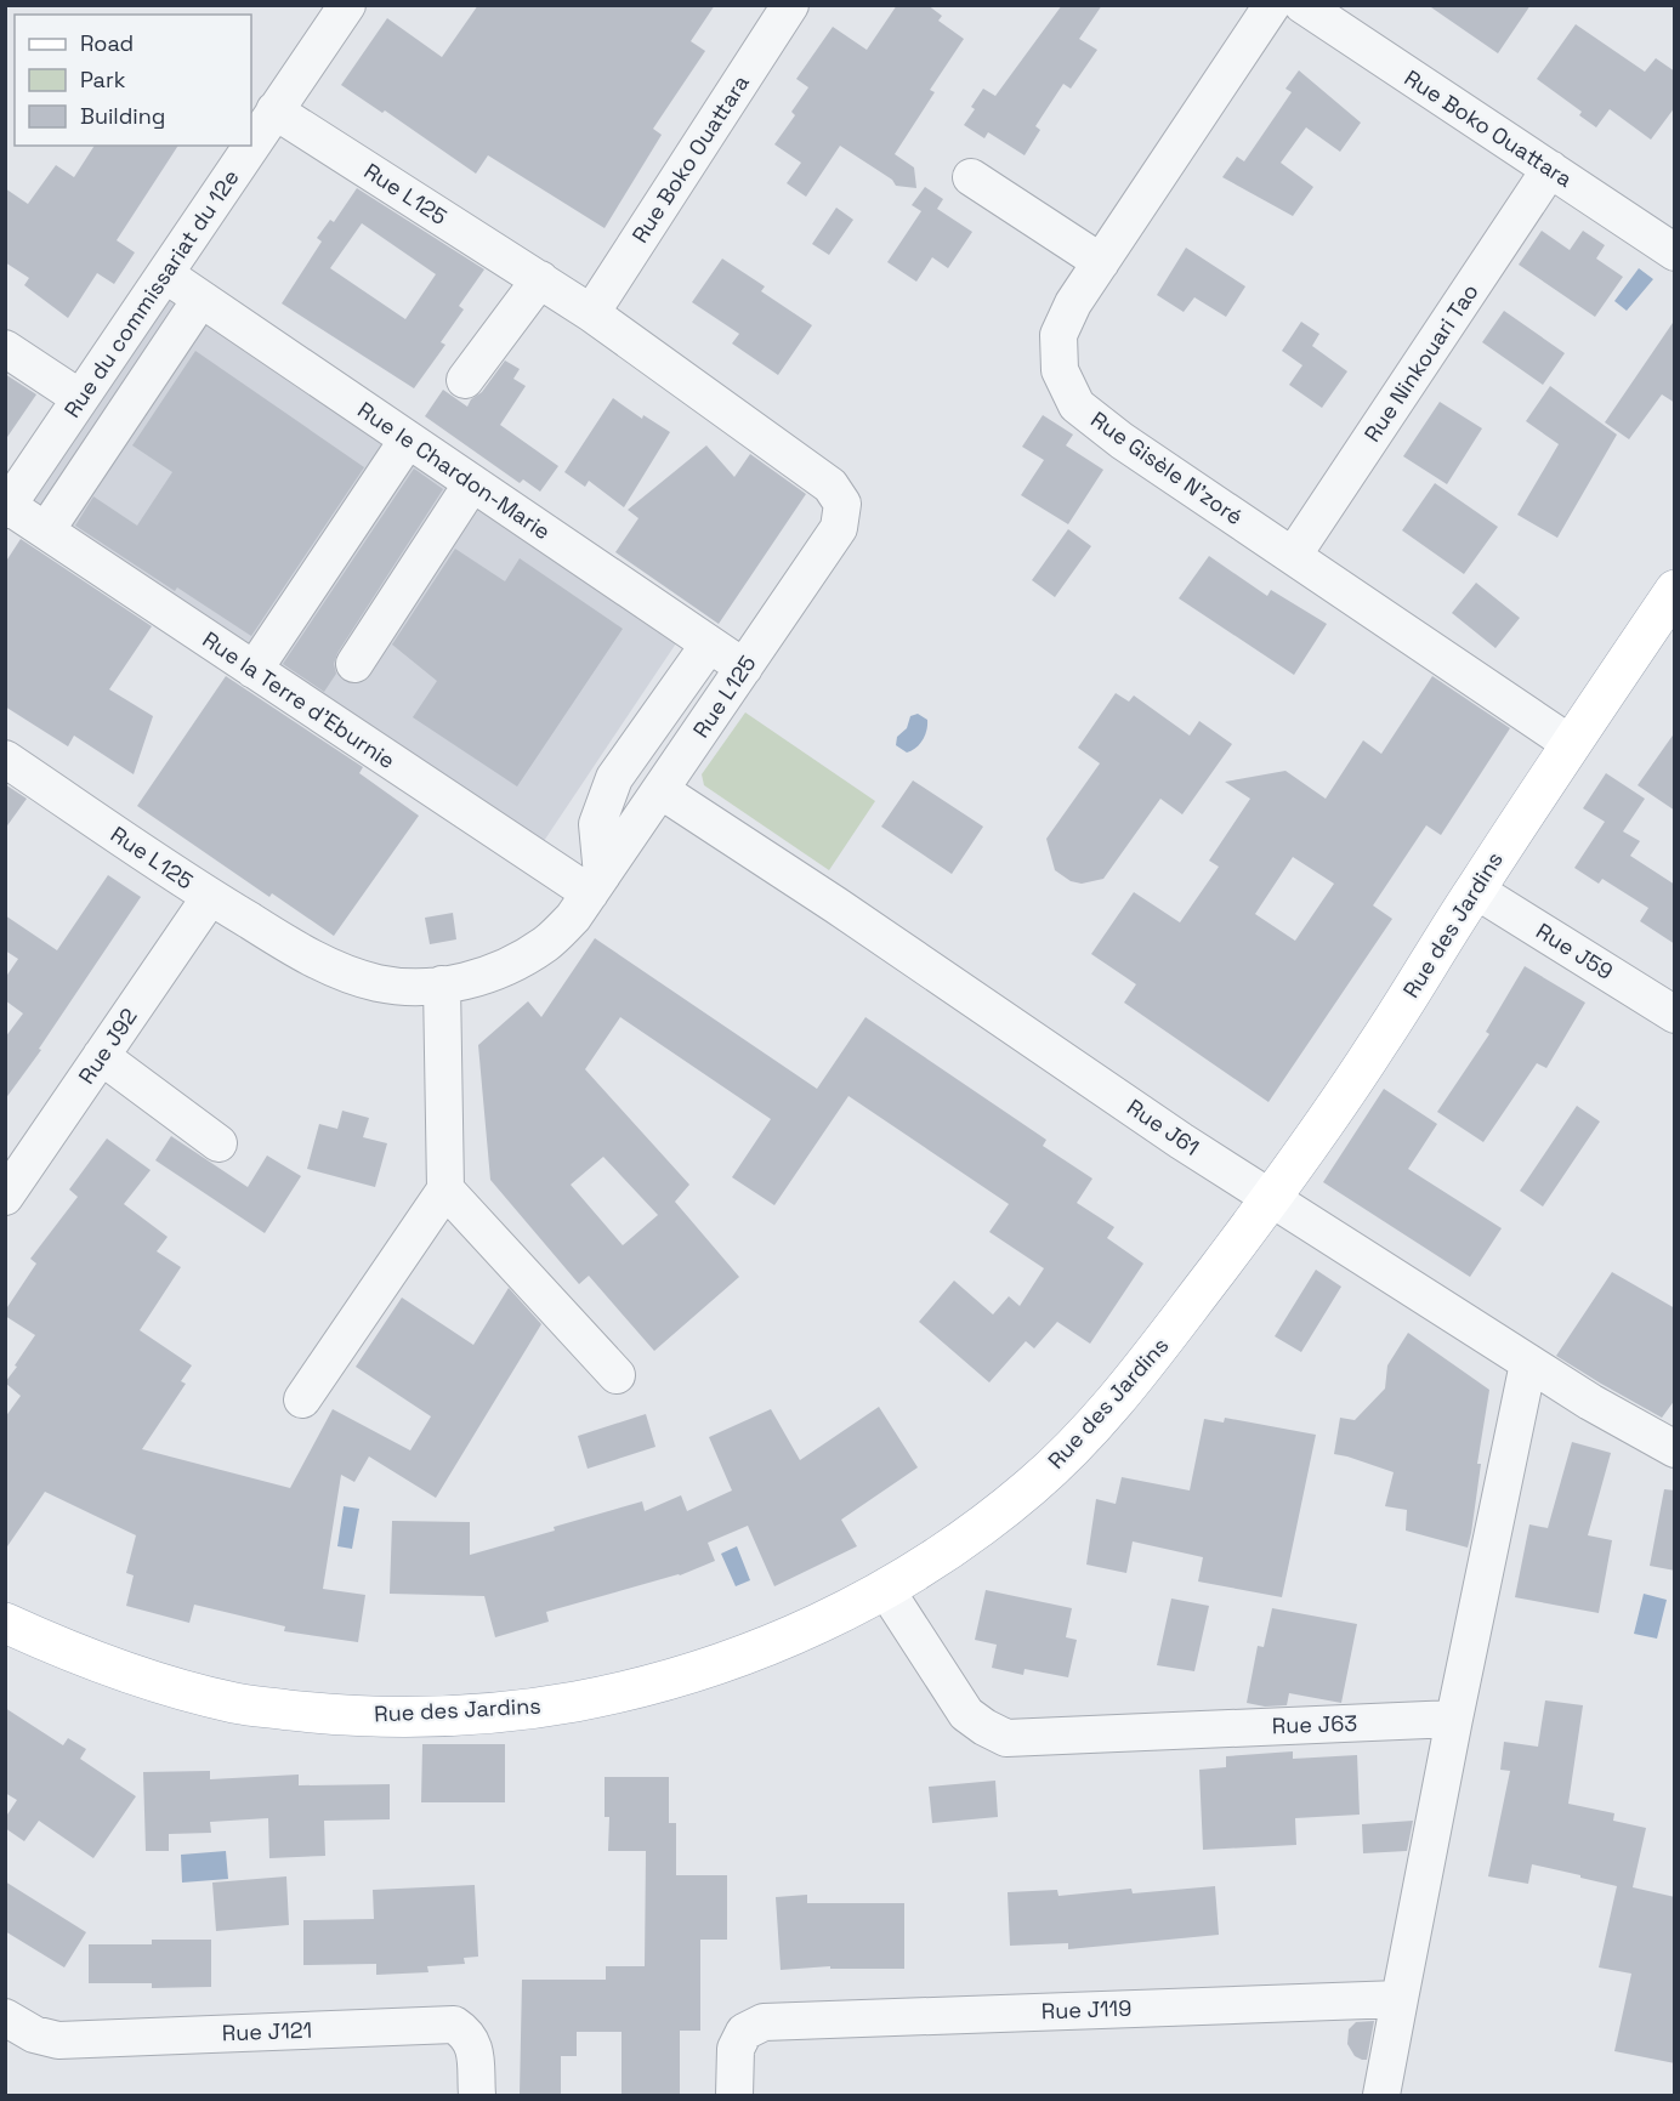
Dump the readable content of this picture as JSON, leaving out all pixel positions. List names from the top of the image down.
{
  "streets": {
    "main road": ["Rue des Jardins"],
    "street": [
      "Rue Boko Ouattara",
      "Rue L125",
      "Rue du commissariat du 12e",
      "Rue Ninkouari Tao",
      "Rue Gisèle N'zoré",
      "Rue le Chardon-Marie",
      "Rue la Terre d'Eburnie",
      "Rue J59",
      "Rue J92",
      "Rue J61",
      "Rue J63",
      "Rue J119",
      "Rue J121"
    ]
  },
  "crossings": [
    ["Rue Boko Ouattara", "Rue L125"],
    ["Rue Boko Ouattara", "Rue Ninkouari Tao"],
    ["Rue L125", "Rue du commissariat du 12e"],
    ["Rue L125", "Rue le Chardon-Marie"],
    ["Rue L125", "Rue la Terre d'Eburnie"],
    ["Rue L125", "Rue J92"],
    ["Rue L125", "Rue J61"],
    ["Rue du commissariat du 12e", "Rue le Chardon-Marie"],
    ["Rue du commissariat du 12e", "Rue la Terre d'Eburnie"],
    ["Rue Ninkouari Tao", "Rue Gisèle N'zoré"],
    ["Rue Gisèle N'zoré", "Rue des Jardins"],
    ["Rue des Jardins", "Rue J59"],
    ["Rue des Jardins", "Rue J61"],
    ["Rue des Jardins", "Rue J63"]
  ],
  "legend": ["Road", "Park", "Building"]
}
